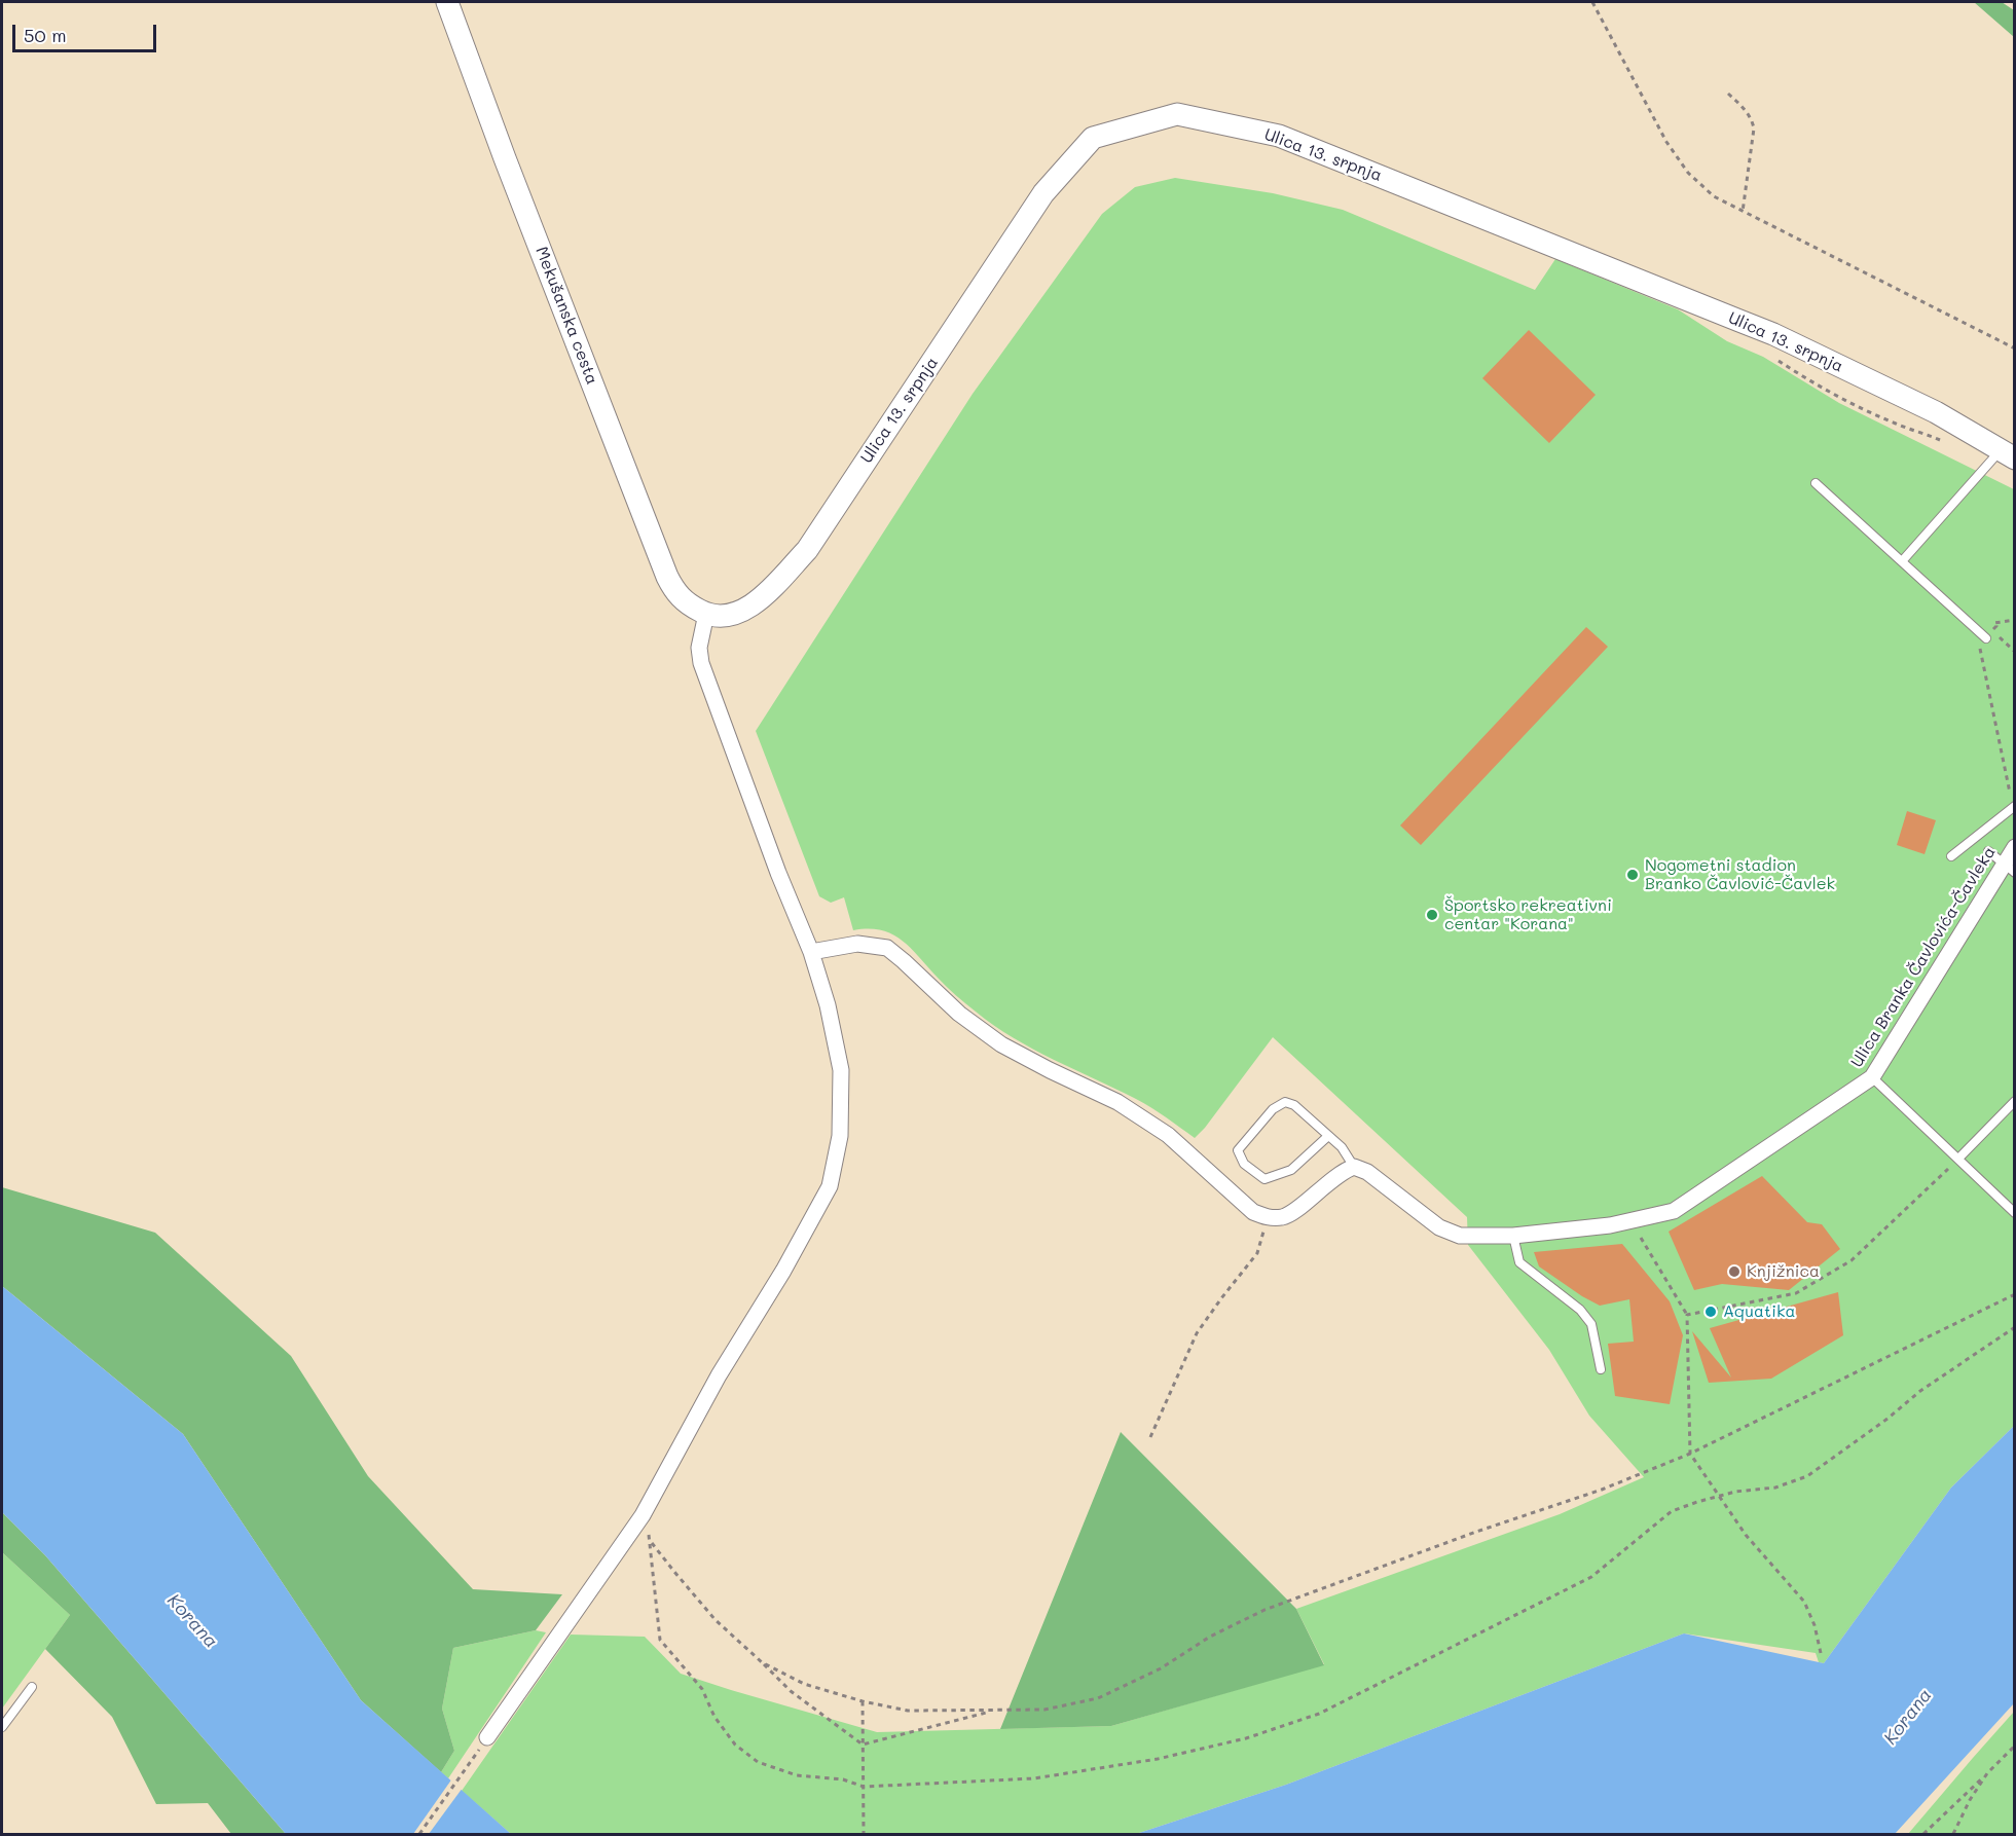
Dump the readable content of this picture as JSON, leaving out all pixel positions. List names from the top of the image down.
{
  "streets": {
    "street": ["Ulica 13. srpnja", "Mekušanska cesta", "Ulica Branka Čavlovića-Čavleka"]
  },
  "crossings": [
    ["Ulica 13. srpnja", "Mekušanska cesta"]
  ],
  "water": ["Korana"],
  "places": [
    "Nogometni stadion Branko Čavlović-Čavlek",
    "Športsko rekreativni centar \"Korana\"",
    "Knjižnica",
    "Aquatika"
  ],
  "scale_bar": "50 m"
}
